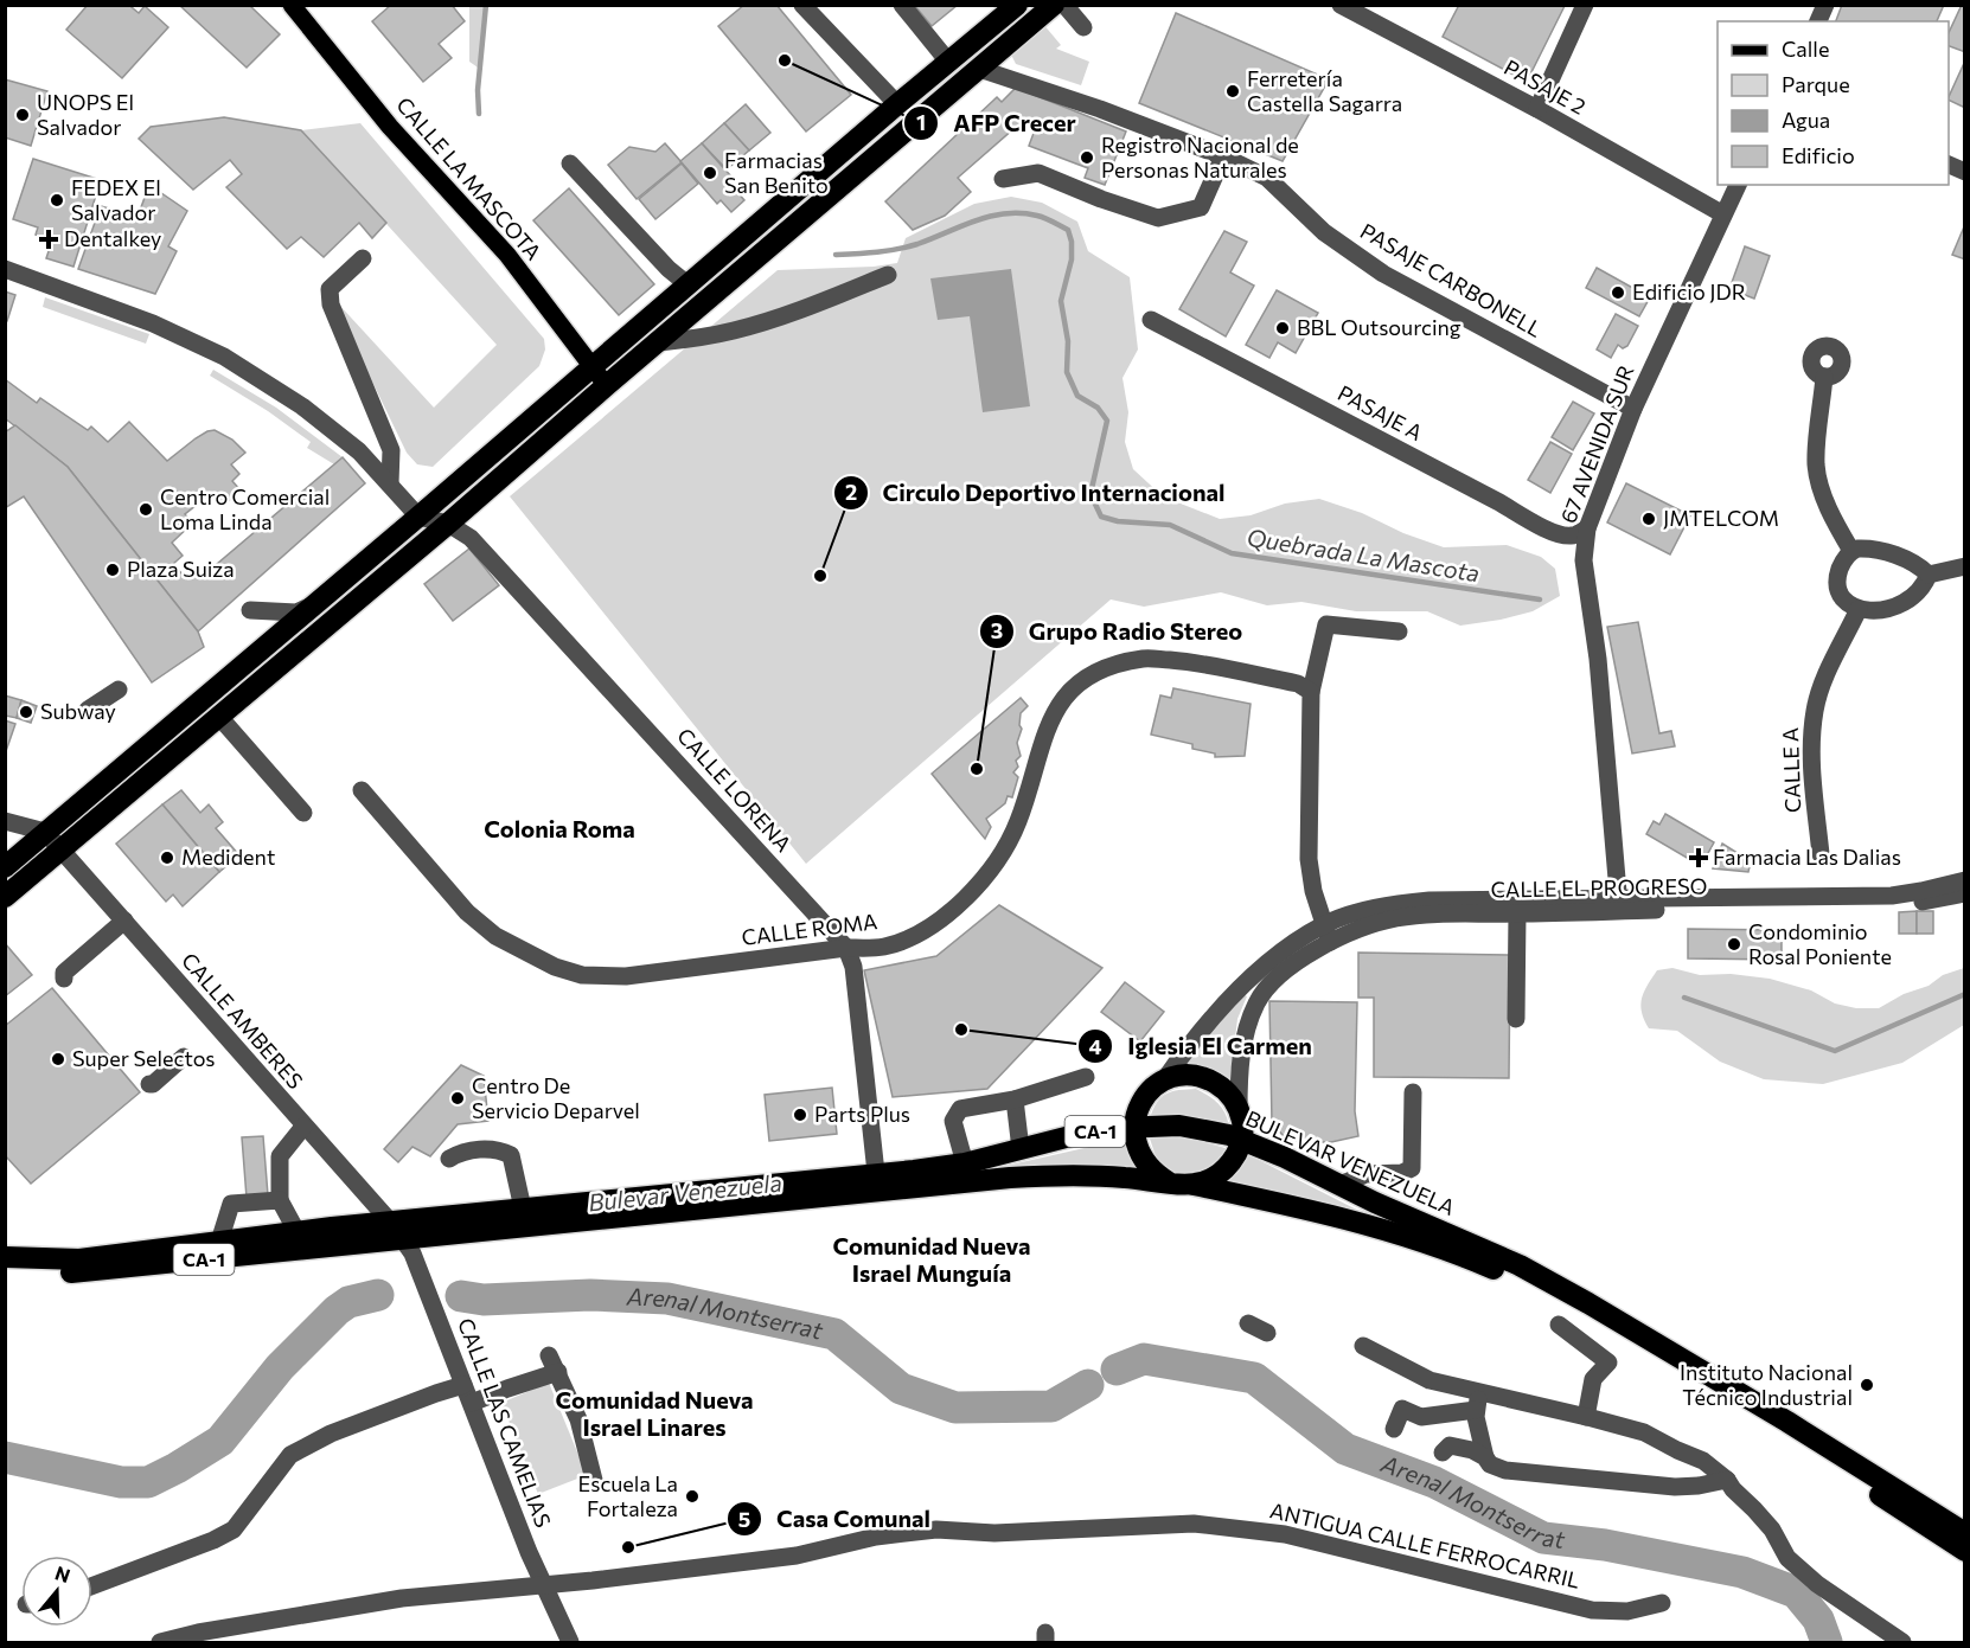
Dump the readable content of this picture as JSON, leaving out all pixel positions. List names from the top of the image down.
{
  "streets": {
    "highway": ["CA-1", "BULEVAR VENEZUELA"],
    "main road": ["CALLE LA MASCOTA"],
    "street": [
      "PASAJE 2",
      "PASAJE CARBONELL",
      "PASAJE A",
      "67 AVENIDA SUR",
      "CALLE A",
      "CALLE LORENA",
      "CALLE EL PROGRESO",
      "CALLE ROMA",
      "CALLE AMBERES",
      "CALLE LAS CAMELIAS",
      "ANTIGUA CALLE FERROCARRIL"
    ]
  },
  "crossings": [
    ["PASAJE 2", "67 AVENIDA SUR"],
    ["PASAJE CARBONELL", "67 AVENIDA SUR"],
    ["PASAJE A", "67 AVENIDA SUR"],
    ["67 AVENIDA SUR", "CALLE EL PROGRESO"],
    ["CALLE LORENA", "CALLE ROMA"],
    ["CALLE LORENA", "BULEVAR VENEZUELA"],
    ["CALLE EL PROGRESO", "CA-1"],
    ["CALLE AMBERES", "BULEVAR VENEZUELA"],
    ["CALLE AMBERES", "CALLE LAS CAMELIAS"],
    ["CA-1", "BULEVAR VENEZUELA"],
    ["BULEVAR VENEZUELA", "CALLE LAS CAMELIAS"],
    ["CALLE LAS CAMELIAS", "ANTIGUA CALLE FERROCARRIL"]
  ],
  "districts": ["Colonia Roma", "Comunidad Nueva Israel Munguía", "Comunidad Nueva Israel Linares"],
  "water": ["Quebrada La Mascota", "Bulevar Venezuela", "Arenal Montserrat"],
  "places": {
    "other": [
      "AFP Crecer",
      "Ferretería Castella Sagarra",
      "UNOPS El Salvador",
      "Registro Nacional de Personas Naturales",
      "Farmacias San Benito",
      "FEDEX El Salvador",
      "Edificio JDR",
      "BBL Outsourcing",
      "Centro Comercial Loma Linda",
      "JMTELCOM",
      "Plaza Suiza",
      "Circulo Deportivo Internacional",
      "Subway",
      "Grupo Radio Stereo",
      "Medident",
      "Condominio Rosal Poniente",
      "Iglesia El Carmen",
      "Super Selectos",
      "Centro De Servicio Deparvel",
      "Parts Plus",
      "Instituto Nacional Técnico Industrial",
      "Escuela La Fortaleza",
      "Casa Comunal"
    ],
    "health": ["Dentalkey", "Farmacia Las Dalias"]
  },
  "legend": [
    "Calle",
    "Parque",
    "Agua",
    "Edificio"
  ],
  "north": "top"
}
